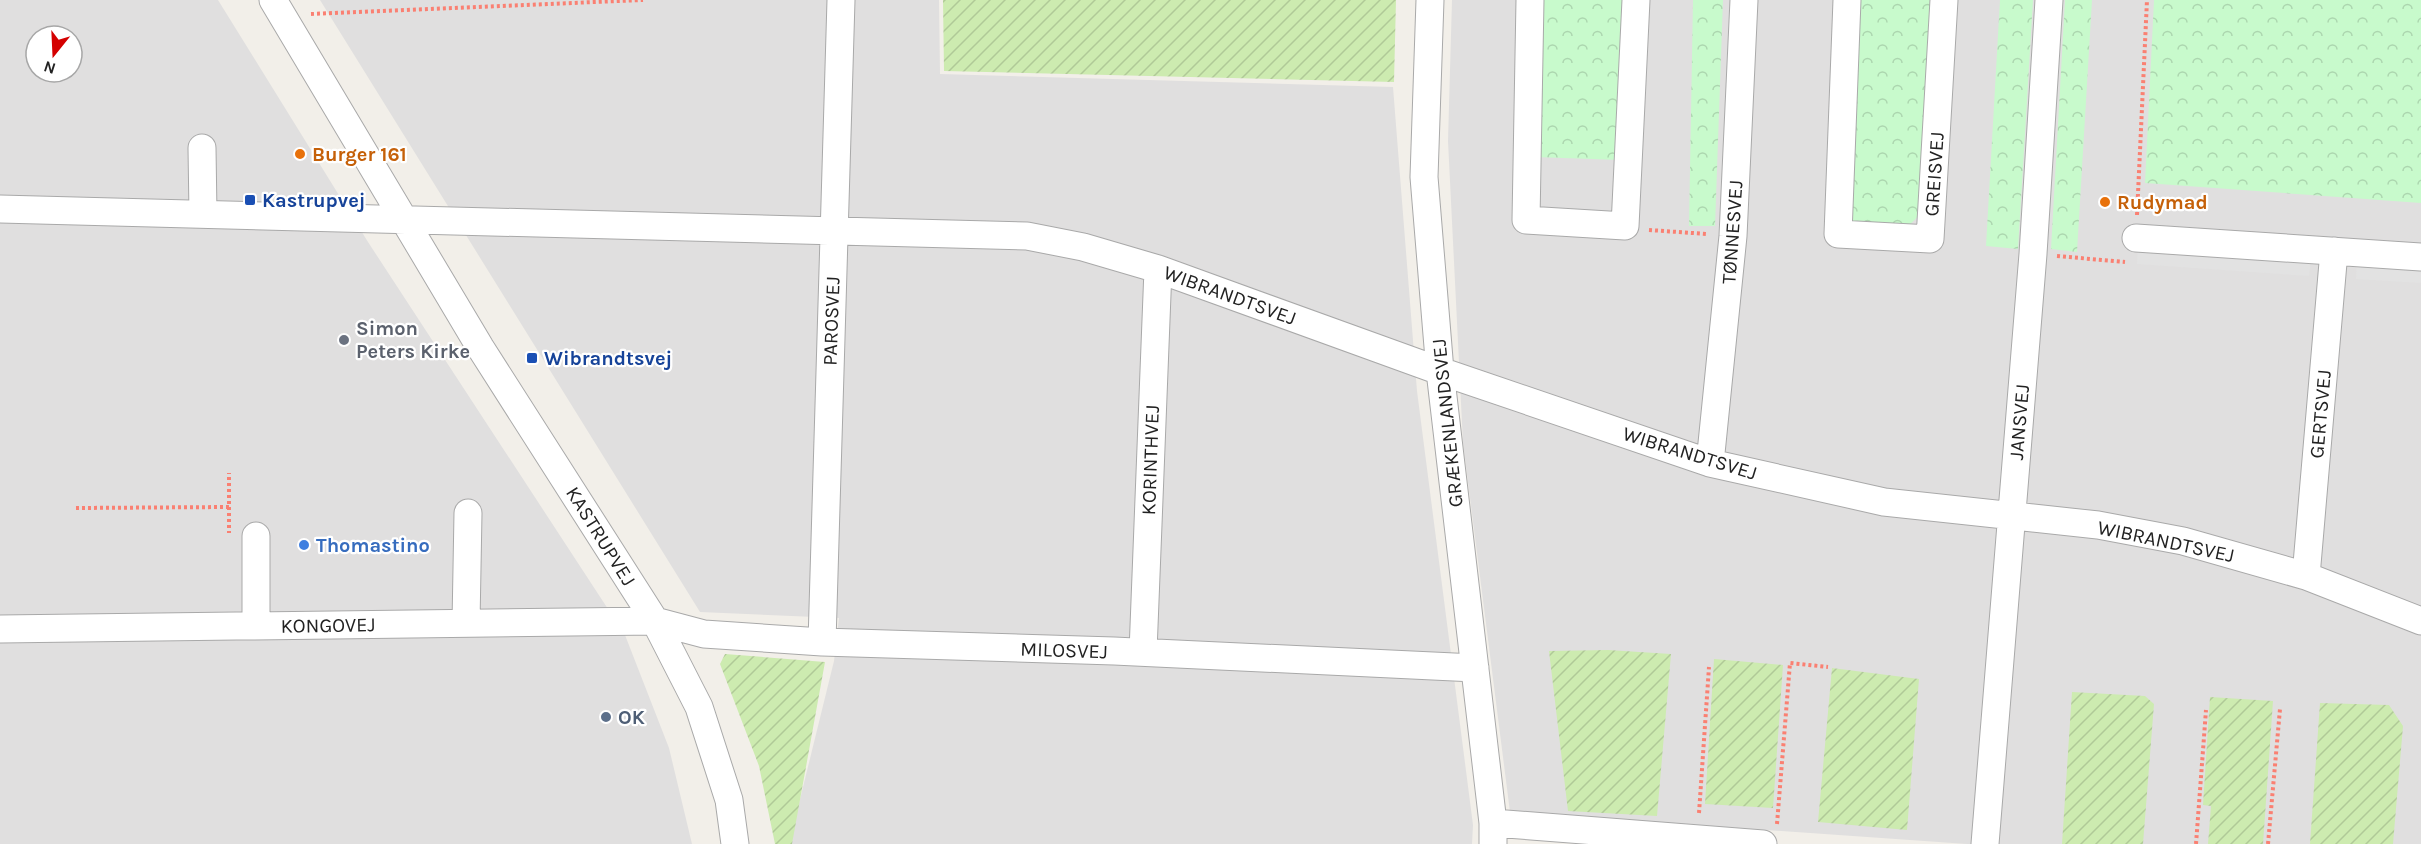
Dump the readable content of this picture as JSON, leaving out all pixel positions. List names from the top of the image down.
{
  "streets": {
    "street": [
      "GREISVEJ",
      "TØNNESVEJ",
      "WIBRANDTSVEJ",
      "PAROSVEJ",
      "GERTSVEJ",
      "JANSVEJ",
      "GRÆKENLANDSVEJ",
      "KORINTHVEJ",
      "KASTRUPVEJ",
      "KONGOVEJ",
      "MILOSVEJ"
    ]
  },
  "crossings": [
    ["TØNNESVEJ", "WIBRANDTSVEJ"],
    ["WIBRANDTSVEJ", "PAROSVEJ"],
    ["WIBRANDTSVEJ", "GERTSVEJ"],
    ["WIBRANDTSVEJ", "JANSVEJ"],
    ["WIBRANDTSVEJ", "GRÆKENLANDSVEJ"],
    ["WIBRANDTSVEJ", "KORINTHVEJ"],
    ["WIBRANDTSVEJ", "KASTRUPVEJ"],
    ["PAROSVEJ", "MILOSVEJ"],
    ["GRÆKENLANDSVEJ", "MILOSVEJ"],
    ["KORINTHVEJ", "MILOSVEJ"],
    ["KASTRUPVEJ", "KONGOVEJ"],
    ["KASTRUPVEJ", "MILOSVEJ"],
    ["KONGOVEJ", "MILOSVEJ"]
  ],
  "places": {
    "other": [
      "Burger 161",
      "Rudymad",
      "Simon Peters Kirke",
      "Thomastino",
      "OK"
    ],
    "transit": ["Kastrupvej", "Wibrandtsvej"]
  },
  "north": "bottom"
}
